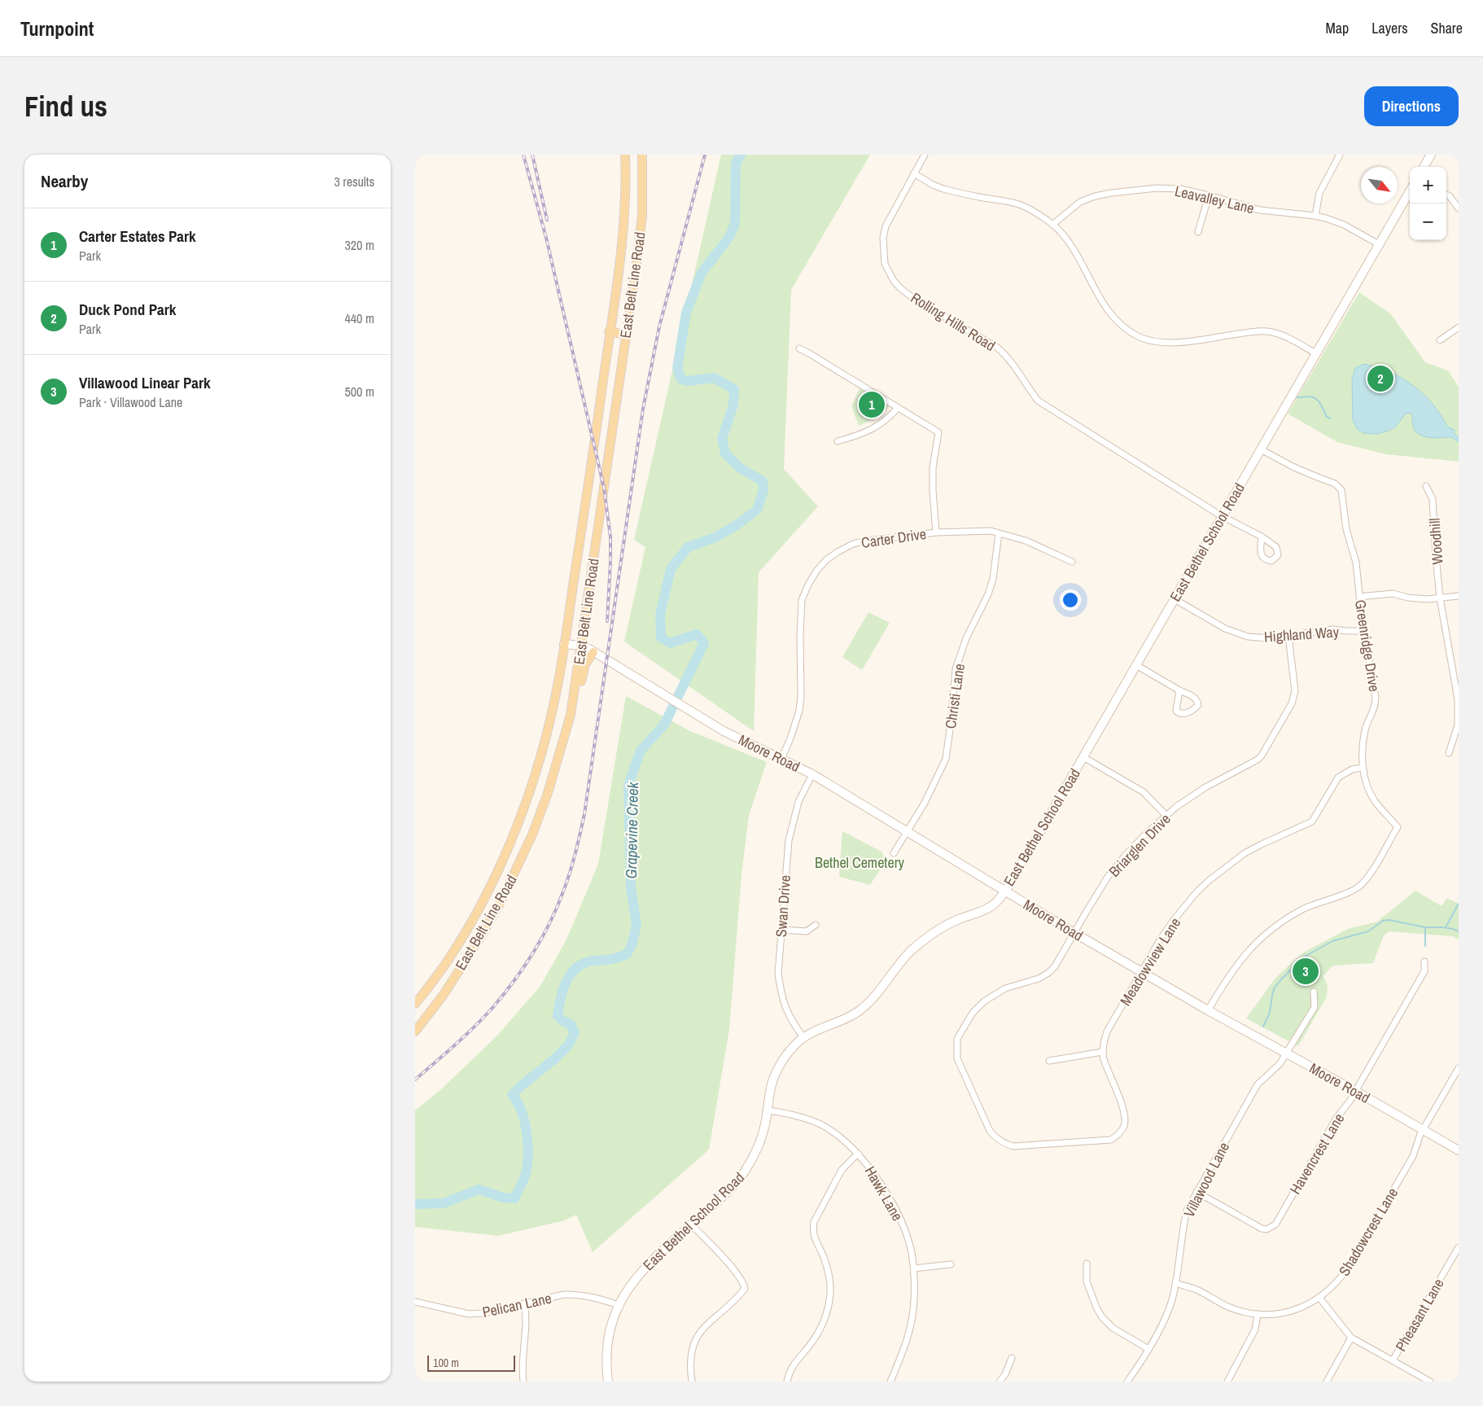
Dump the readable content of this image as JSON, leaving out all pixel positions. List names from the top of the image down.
{
  "streets": {
    "main road": ["East Belt Line Road"],
    "street": [
      "Leavalley Lane",
      "Rolling Hills Road",
      "Carter Drive",
      "Woodhill",
      "East Bethel School Road",
      "Highland Way",
      "Greenridge Drive",
      "Christi Lane",
      "Moore Road",
      "Briarglen Drive",
      "Swan Drive",
      "Meadowview Lane",
      "Havencrest Lane",
      "Villawood Lane",
      "Hawk Lane",
      "Shadowcrest Lane",
      "Pelican Lane",
      "Pheasant Lane"
    ]
  },
  "crossings": [
    ["Leavalley Lane", "East Bethel School Road"],
    ["East Belt Line Road", "Moore Road"],
    ["Rolling Hills Road", "East Bethel School Road"],
    ["Carter Drive", "Christi Lane"],
    ["Carter Drive", "Moore Road"],
    ["East Bethel School Road", "Highland Way"],
    ["East Bethel School Road", "Greenridge Drive"],
    ["East Bethel School Road", "Moore Road"],
    ["East Bethel School Road", "Swan Drive"],
    ["East Bethel School Road", "Hawk Lane"],
    ["East Bethel School Road", "Pelican Lane"],
    ["Highland Way", "Greenridge Drive"],
    ["Highland Way", "Briarglen Drive"],
    ["Greenridge Drive", "Moore Road"],
    ["Greenridge Drive", "Meadowview Lane"],
    ["Christi Lane", "Moore Road"],
    ["Moore Road", "Briarglen Drive"],
    ["Moore Road", "Swan Drive"],
    ["Moore Road", "Meadowview Lane"],
    ["Moore Road", "Havencrest Lane"],
    ["Moore Road", "Villawood Lane"],
    ["Moore Road", "Shadowcrest Lane"],
    ["Briarglen Drive", "Meadowview Lane"],
    ["Havencrest Lane", "Villawood Lane"],
    ["Villawood Lane", "Shadowcrest Lane"]
  ],
  "water": ["Grapevine Creek"],
  "parks": ["Bethel Cemetery"],
  "scale_bar": "100 m",
  "north": "bottom right",
  "page": {
    "header": "Turnpoint",
    "nav": ["Map", "Layers", "Share"],
    "buttons": "Directions",
    "title": "Find us",
    "heading": ["Nearby", "3 results"],
    "map_buttons": ["+", "−"],
    "list": [
      {
        "mark": "1",
        "name": "Carter Estates Park",
        "note": "Park",
        "value": "320 m"
      },
      {
        "mark": "2",
        "name": "Duck Pond Park",
        "note": "Park",
        "value": "440 m"
      },
      {
        "mark": "3",
        "name": "Villawood Linear Park",
        "note": "Park · Villawood Lane",
        "value": "500 m"
      }
    ],
    "pins": ["2", "1", "3"],
    "scale": "100 m"
  }
}
